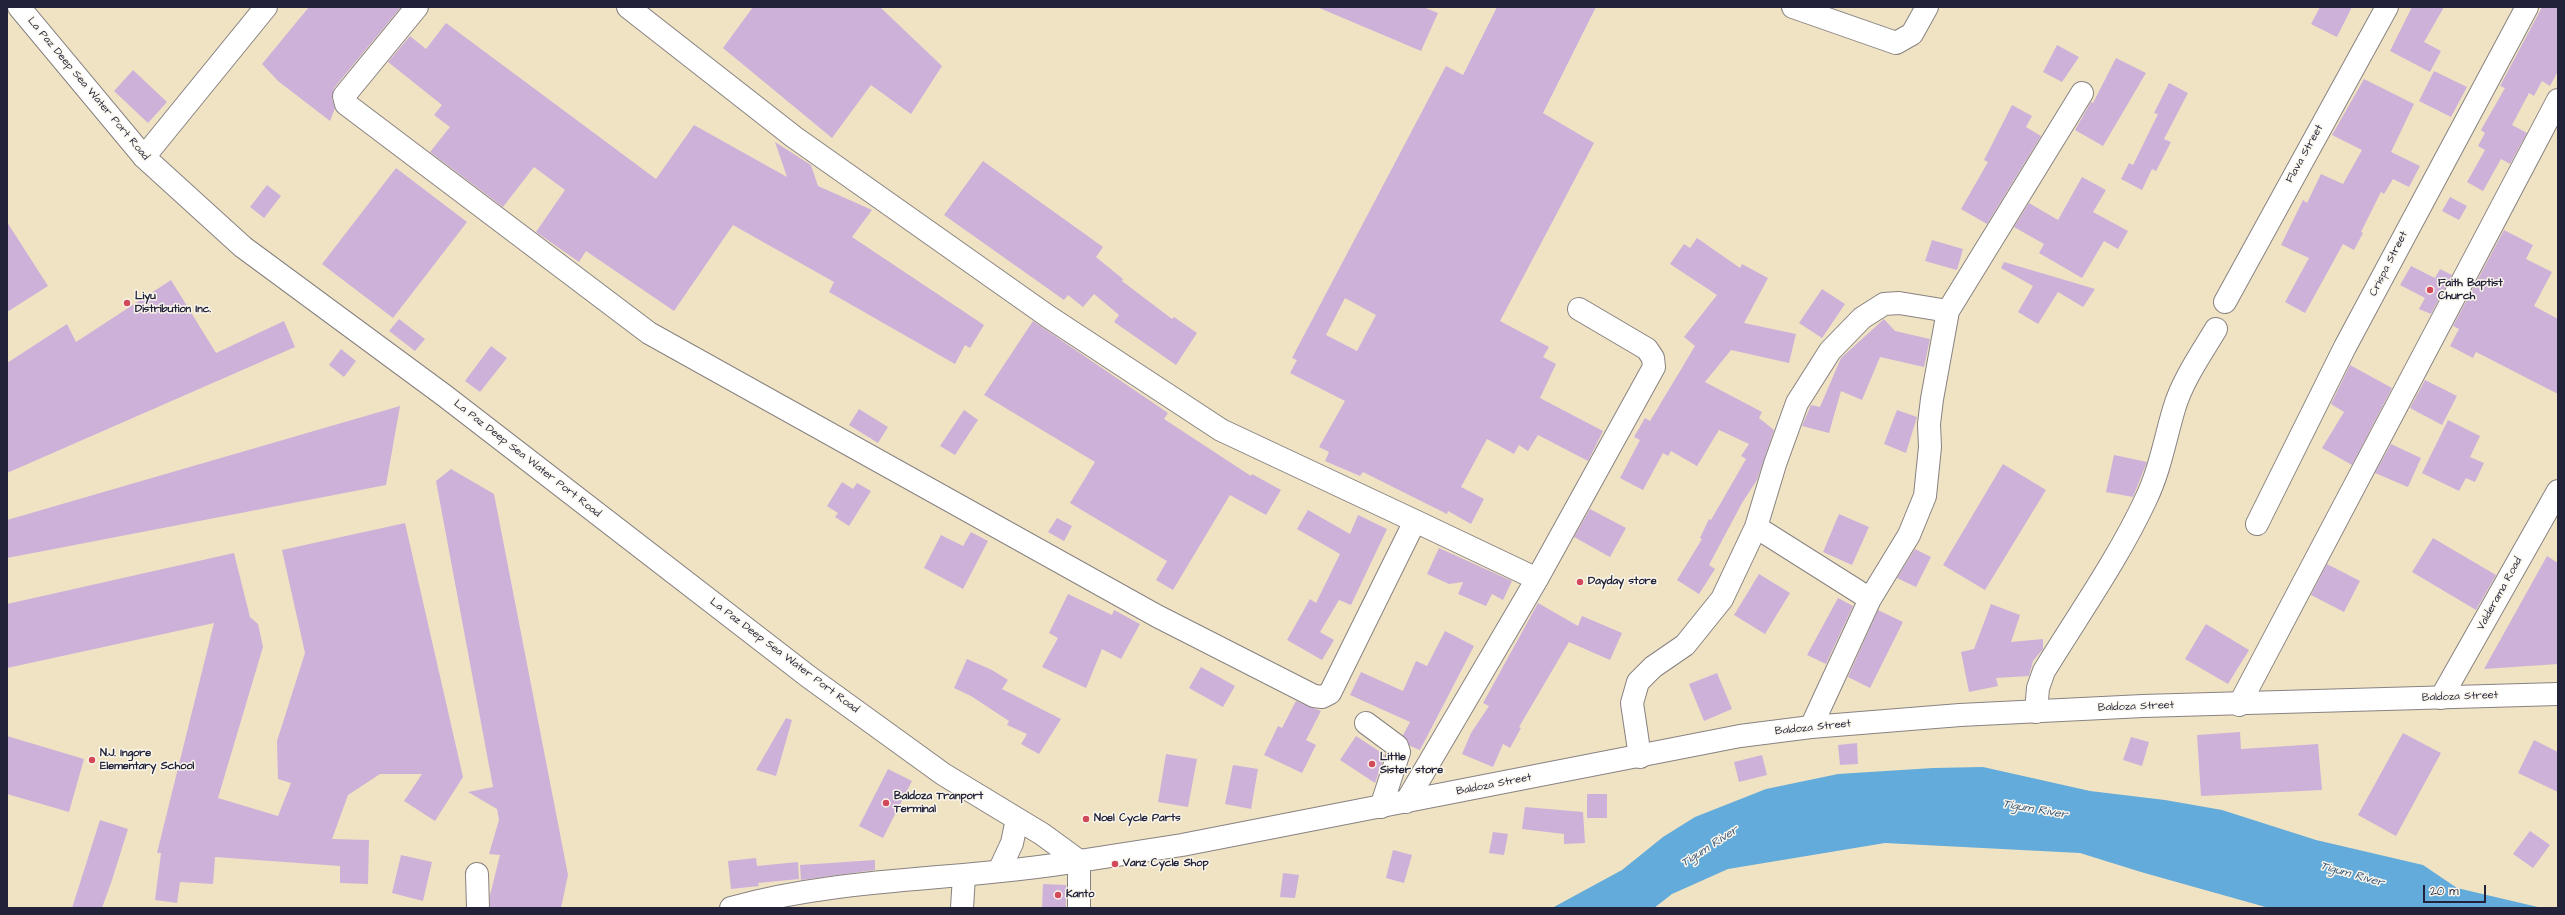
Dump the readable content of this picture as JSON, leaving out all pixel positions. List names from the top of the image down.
{
  "streets": {
    "street": [
      "La Paz Deep Sea Water Port Road",
      "Flava Street",
      "Crispa Street",
      "Valderama Road",
      "Baldoza Street"
    ]
  },
  "crossings": [
    ["La Paz Deep Sea Water Port Road", "Baldoza Street"],
    ["Valderama Road", "Baldoza Street"]
  ],
  "water": ["Tigum River"],
  "places": [
    "Faith Baptist Church",
    "Liyu Distribution Inc.",
    "Dayday store",
    "N.J. Ingore Elementary School",
    "Little Sister store",
    "Baldoza Tranport Terminal",
    "Noel Cycle Parts",
    "Vanz Cycle Shop",
    "Kanto"
  ],
  "scale_bar": "20 m"
}
